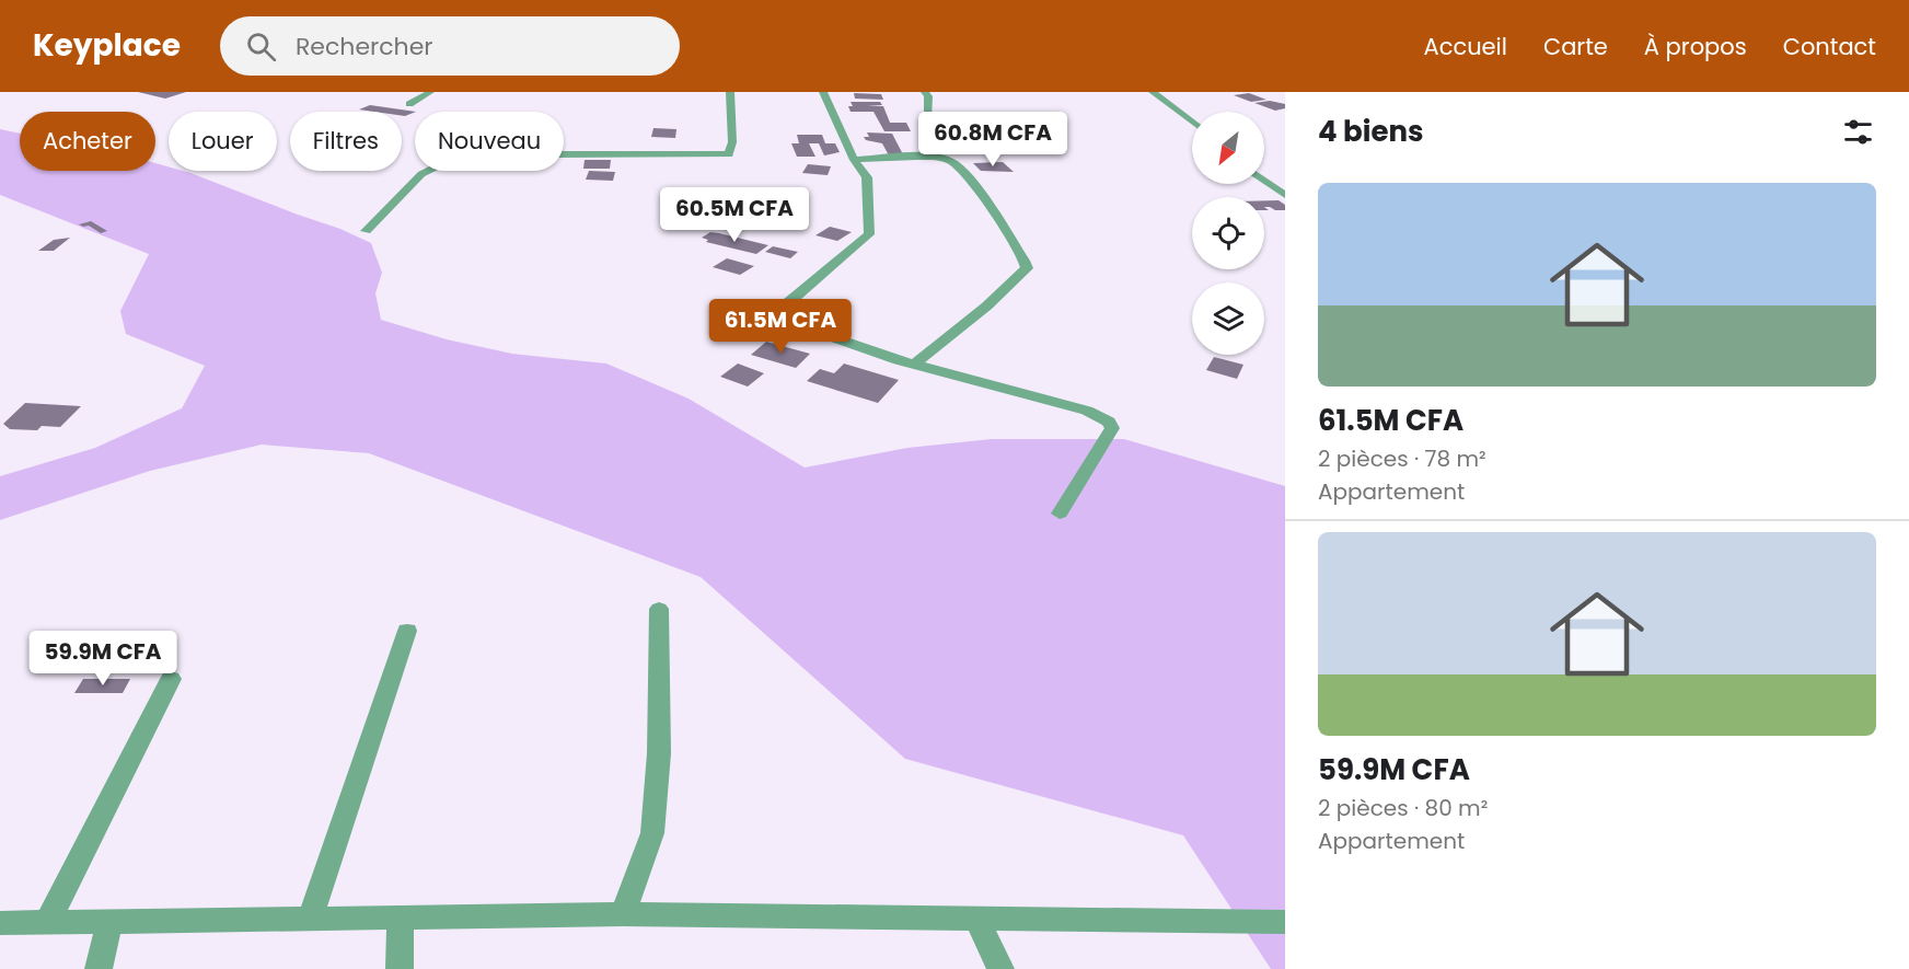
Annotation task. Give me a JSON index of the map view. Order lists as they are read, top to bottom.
{
  "north": "bottom left",
  "page": {
    "header": "Keyplace",
    "search": "Rechercher",
    "nav": [
      "Accueil",
      "Carte",
      "À propos",
      "Contact"
    ],
    "heading": "4 biens",
    "price": [
      "60.8M CFA",
      "60.5M CFA",
      "61.5M CFA",
      "59.9M CFA"
    ],
    "chip": [
      "Acheter",
      "Louer",
      "Filtres",
      "Nouveau"
    ],
    "list": [
      {
        "name": "61.5M CFA",
        "note": "2 pièces · 78 m² · Appartement"
      },
      {
        "name": "59.9M CFA",
        "note": "2 pièces · 80 m² · Appartement"
      }
    ]
  }
}
